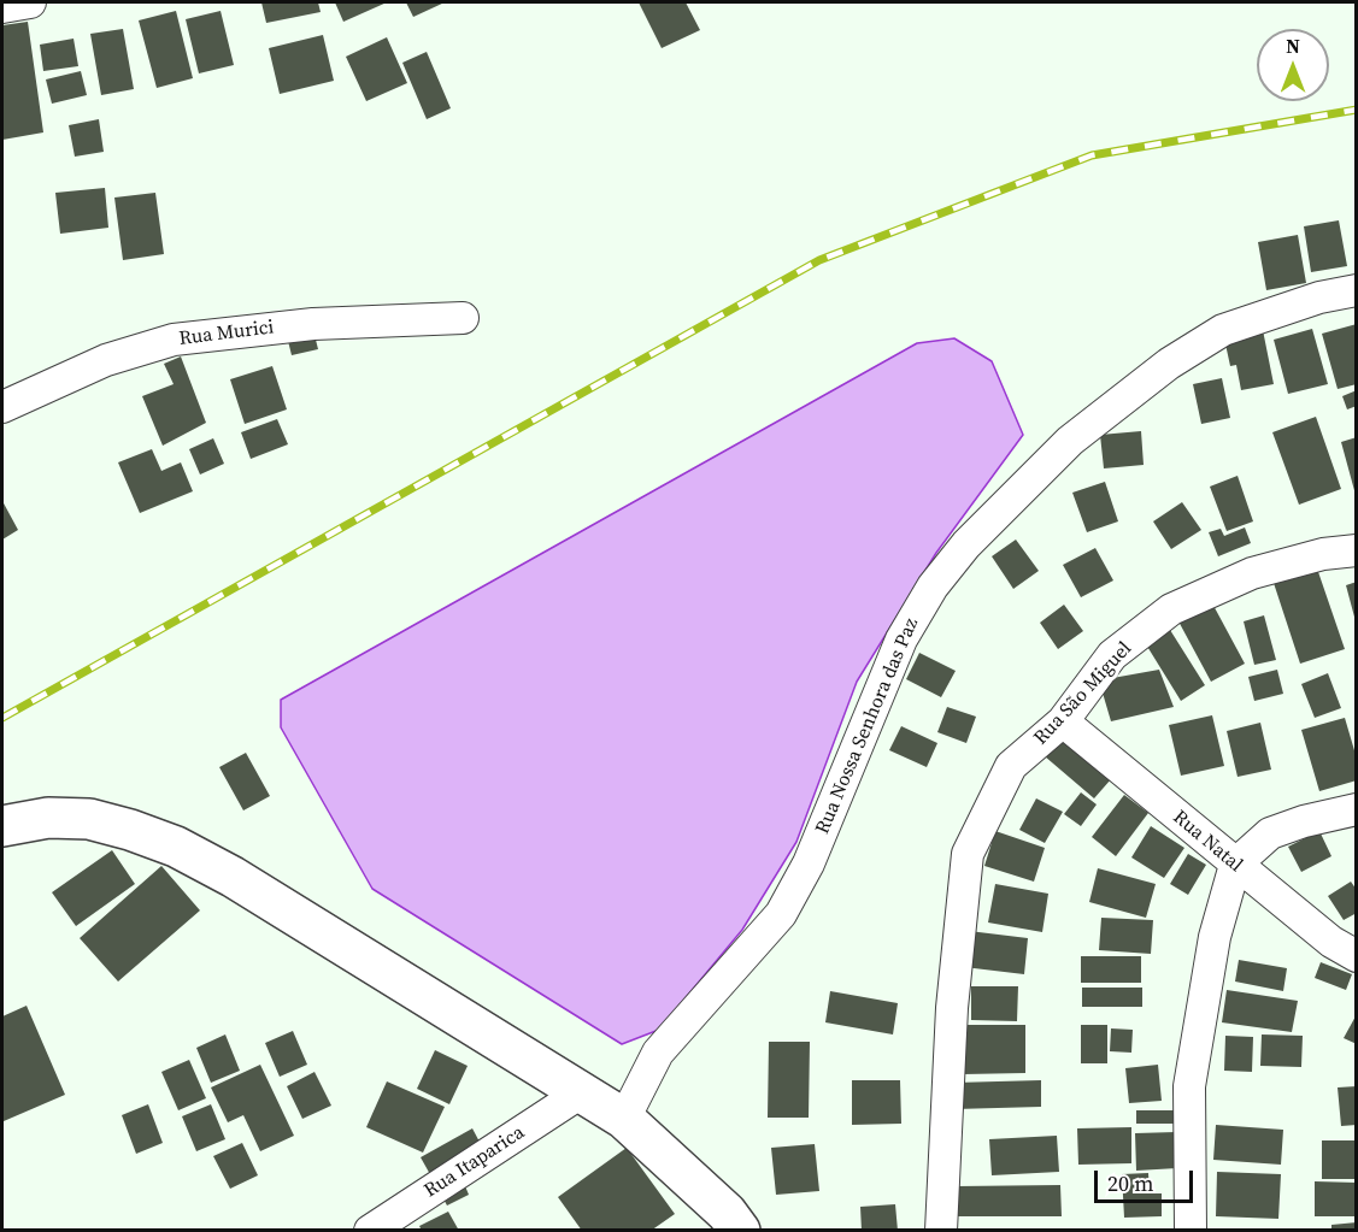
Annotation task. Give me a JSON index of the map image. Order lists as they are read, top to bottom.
{
  "streets": {
    "street": [
      "Rua Murici",
      "Rua São Miguel",
      "Rua Nossa Senhora das Paz",
      "Rua Natal",
      "Rua Itaparica"
    ]
  },
  "crossings": [
    ["Rua São Miguel", "Rua Natal"]
  ],
  "scale_bar": "20 m",
  "north": "top"
}
